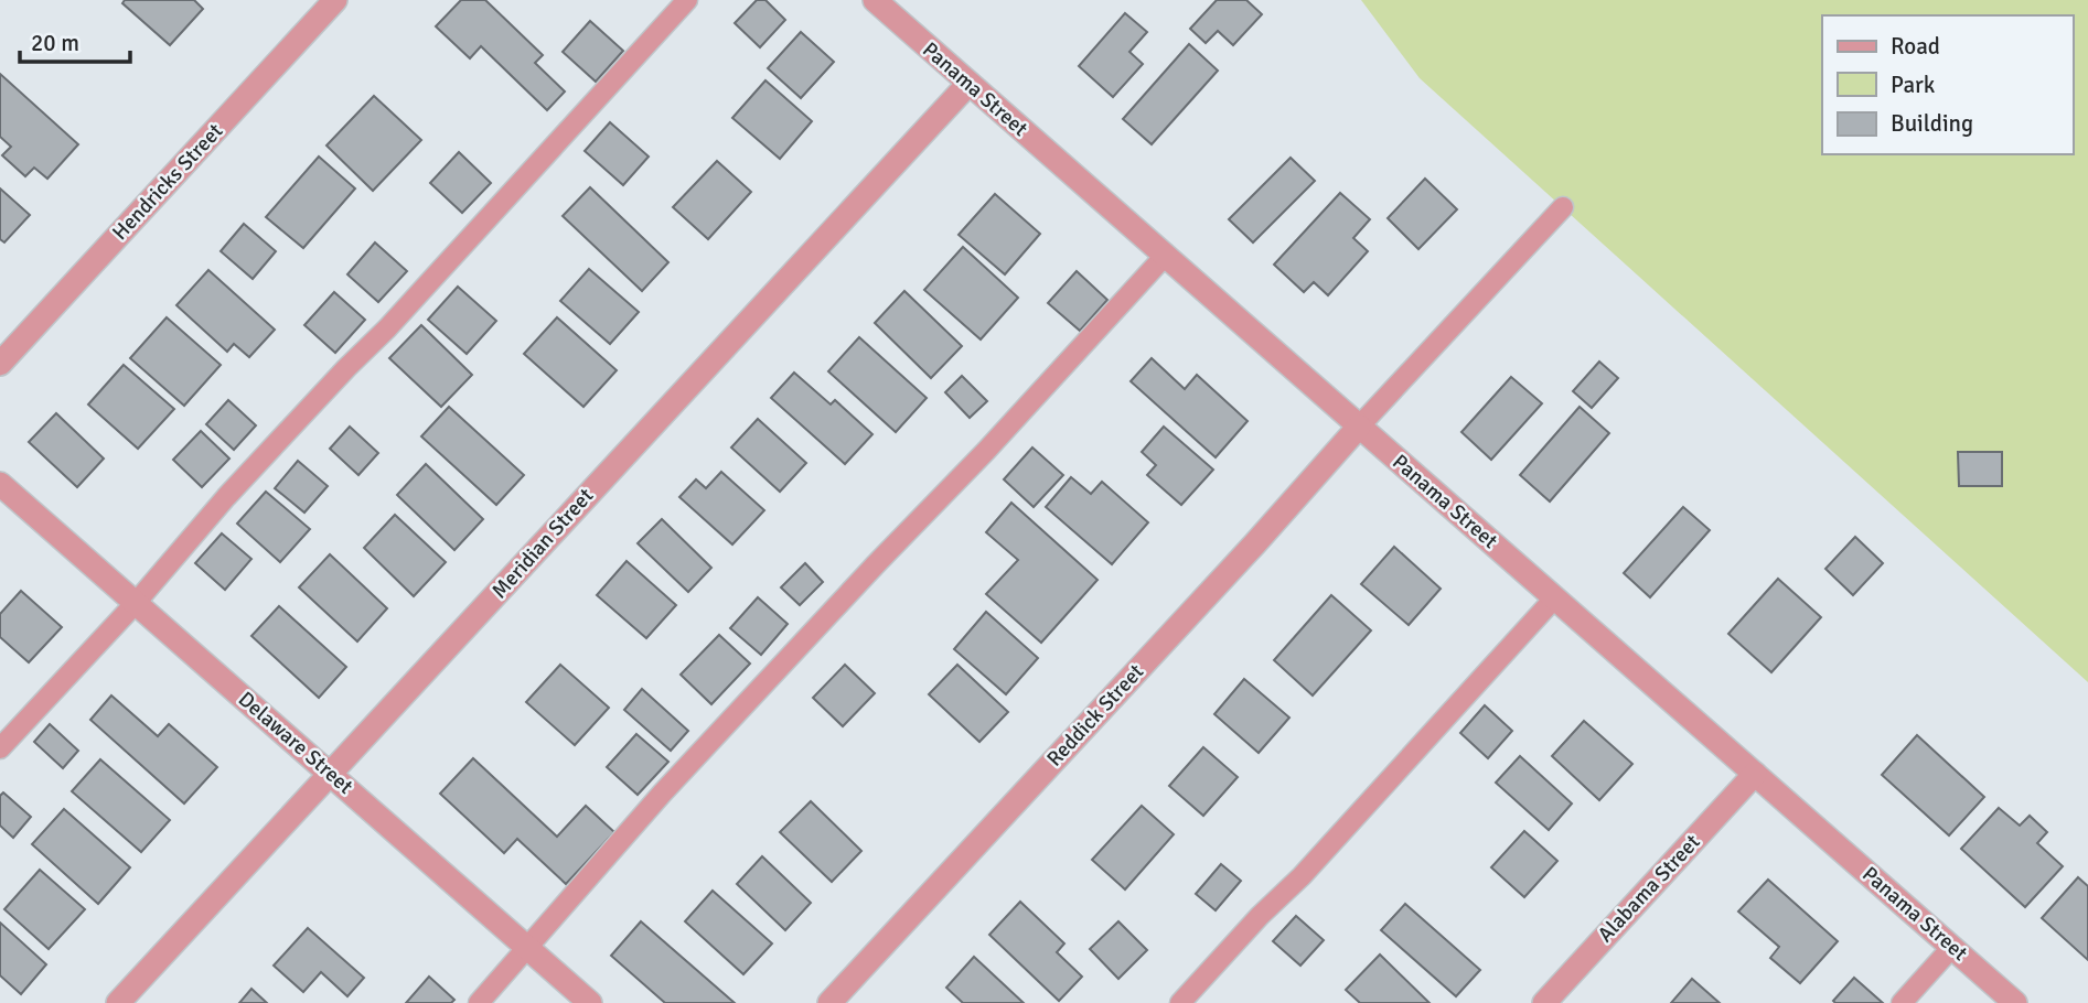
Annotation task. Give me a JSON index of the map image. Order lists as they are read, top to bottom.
{
  "streets": {
    "street": [
      "Panama Street",
      "Hendricks Street",
      "Meridian Street",
      "Reddick Street",
      "Delaware Street",
      "Alabama Street"
    ]
  },
  "crossings": [
    ["Panama Street", "Meridian Street"],
    ["Panama Street", "Reddick Street"],
    ["Panama Street", "Alabama Street"],
    ["Meridian Street", "Delaware Street"]
  ],
  "legend": ["Road", "Park", "Building"],
  "scale_bar": "20 m"
}
